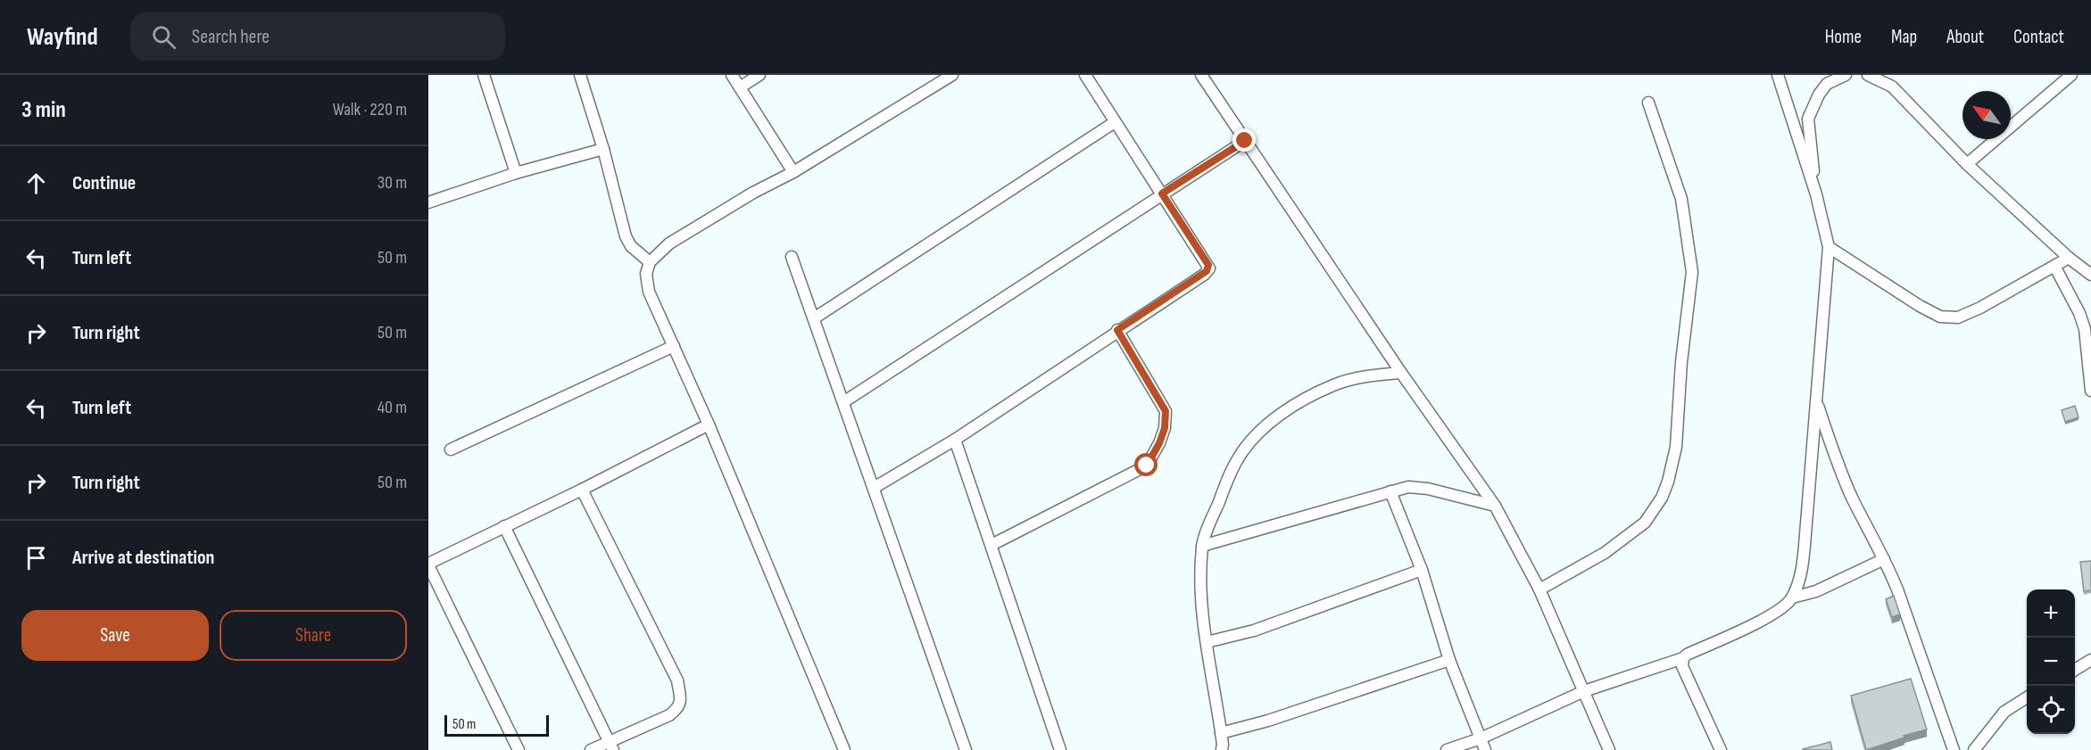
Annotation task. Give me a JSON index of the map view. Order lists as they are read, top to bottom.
{
  "scale_bar": "50 m",
  "north": "top left",
  "page": {
    "header": "Wayfind",
    "search": "Search here",
    "nav": [
      "Home",
      "Map",
      "About",
      "Contact"
    ],
    "heading": ["3 min", "Walk · 220 m"],
    "list": [
      ["Continue", "30 m"],
      ["Turn left", "50 m"],
      ["Turn right", "50 m"],
      ["Turn left", "40 m"],
      ["Turn right", "50 m"],
      "Arrive at destination"
    ],
    "map_buttons": ["+", "−"],
    "buttons": ["Save", "Share"],
    "scale": "50 m"
  }
}
